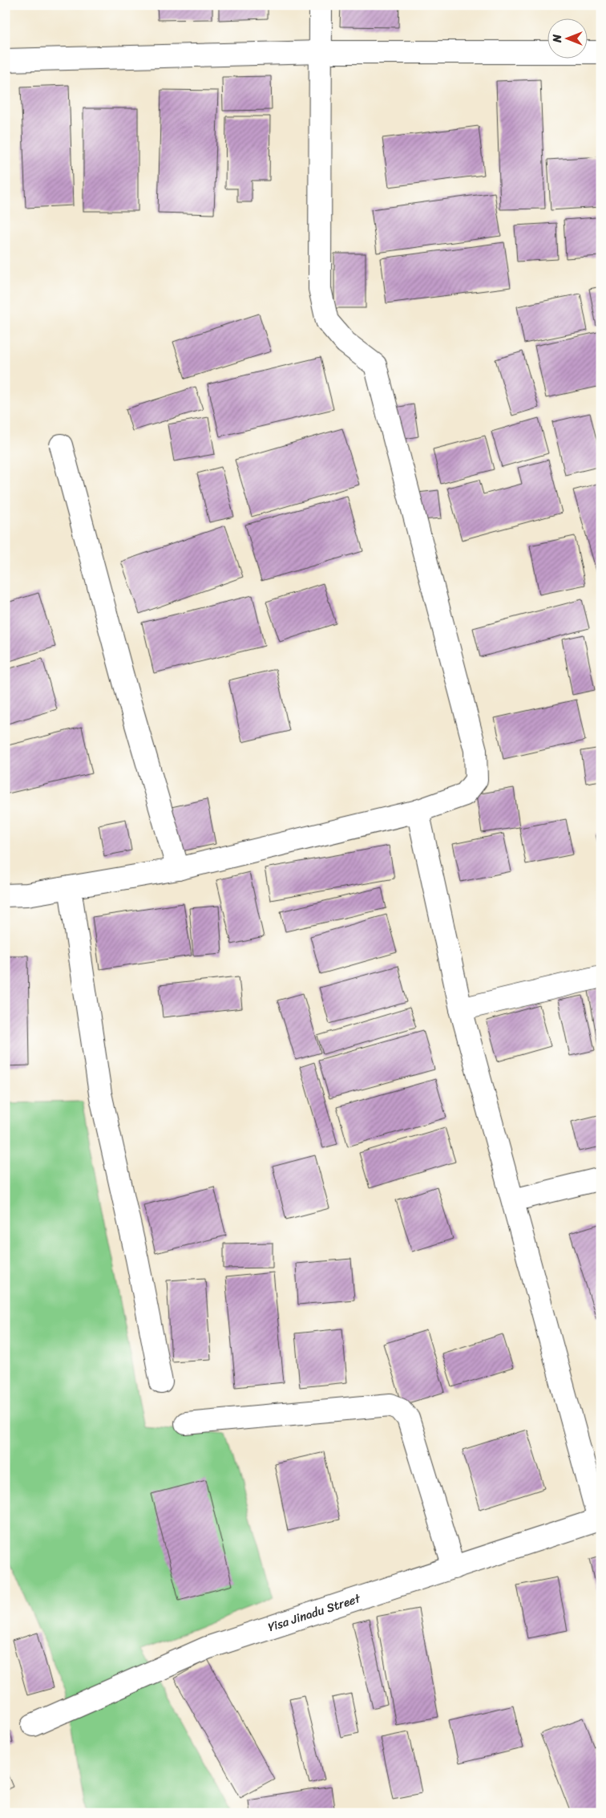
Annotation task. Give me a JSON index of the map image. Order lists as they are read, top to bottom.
{
  "streets": {
    "street": ["Yisa Jinadu Street"]
  },
  "north": "left"
}
